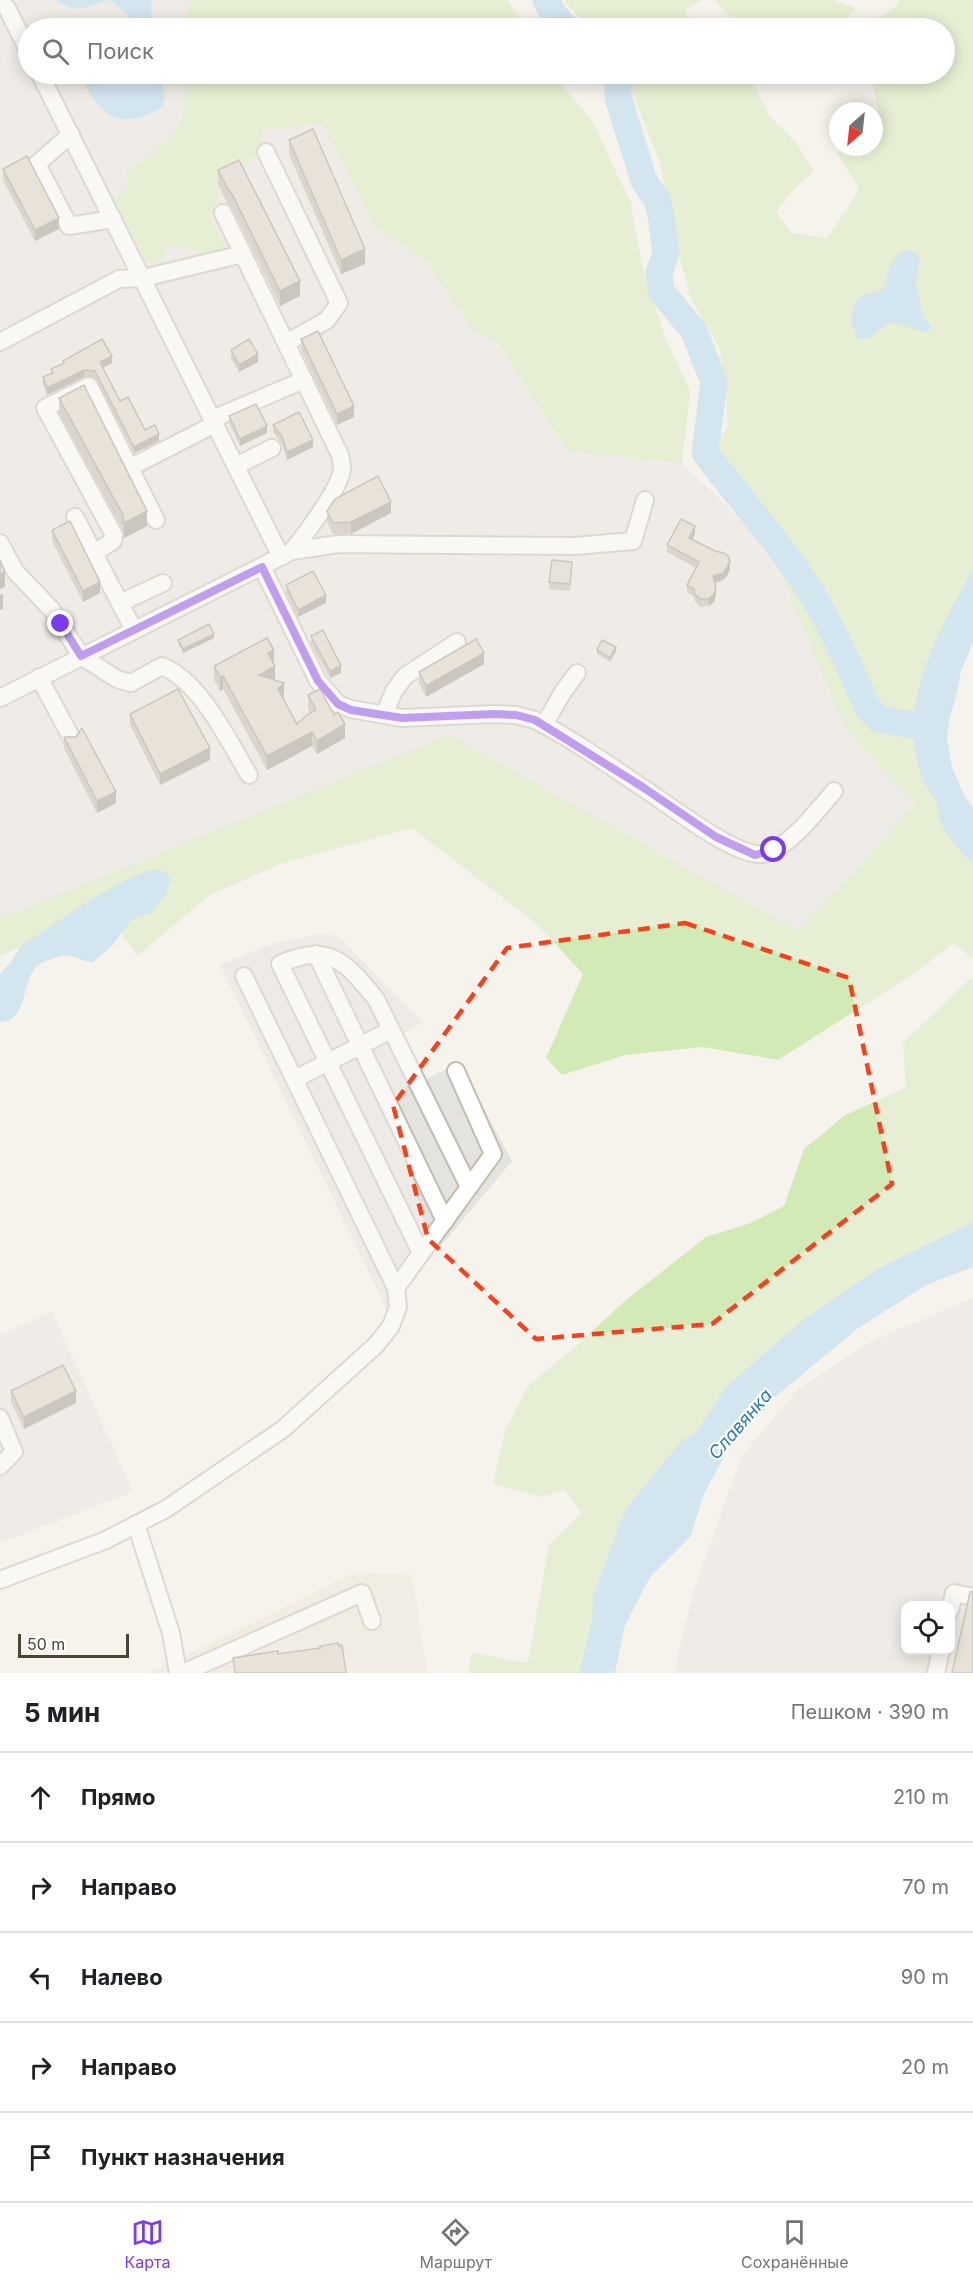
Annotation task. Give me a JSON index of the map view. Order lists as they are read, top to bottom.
{
  "water": ["Славянка"],
  "scale_bar": "50 m",
  "north": "bottom left",
  "page": {
    "search": "Поиск",
    "scale": "50 m",
    "heading": ["5 мин", "Пешком · 390 m"],
    "list": [
      ["Прямо", "210 m"],
      ["Направо", "70 m"],
      ["Налево", "90 m"],
      ["Направо", "20 m"],
      "Пункт назначения"
    ],
    "nav": ["Карта", "Маршрут", "Сохранённые"]
  }
}
